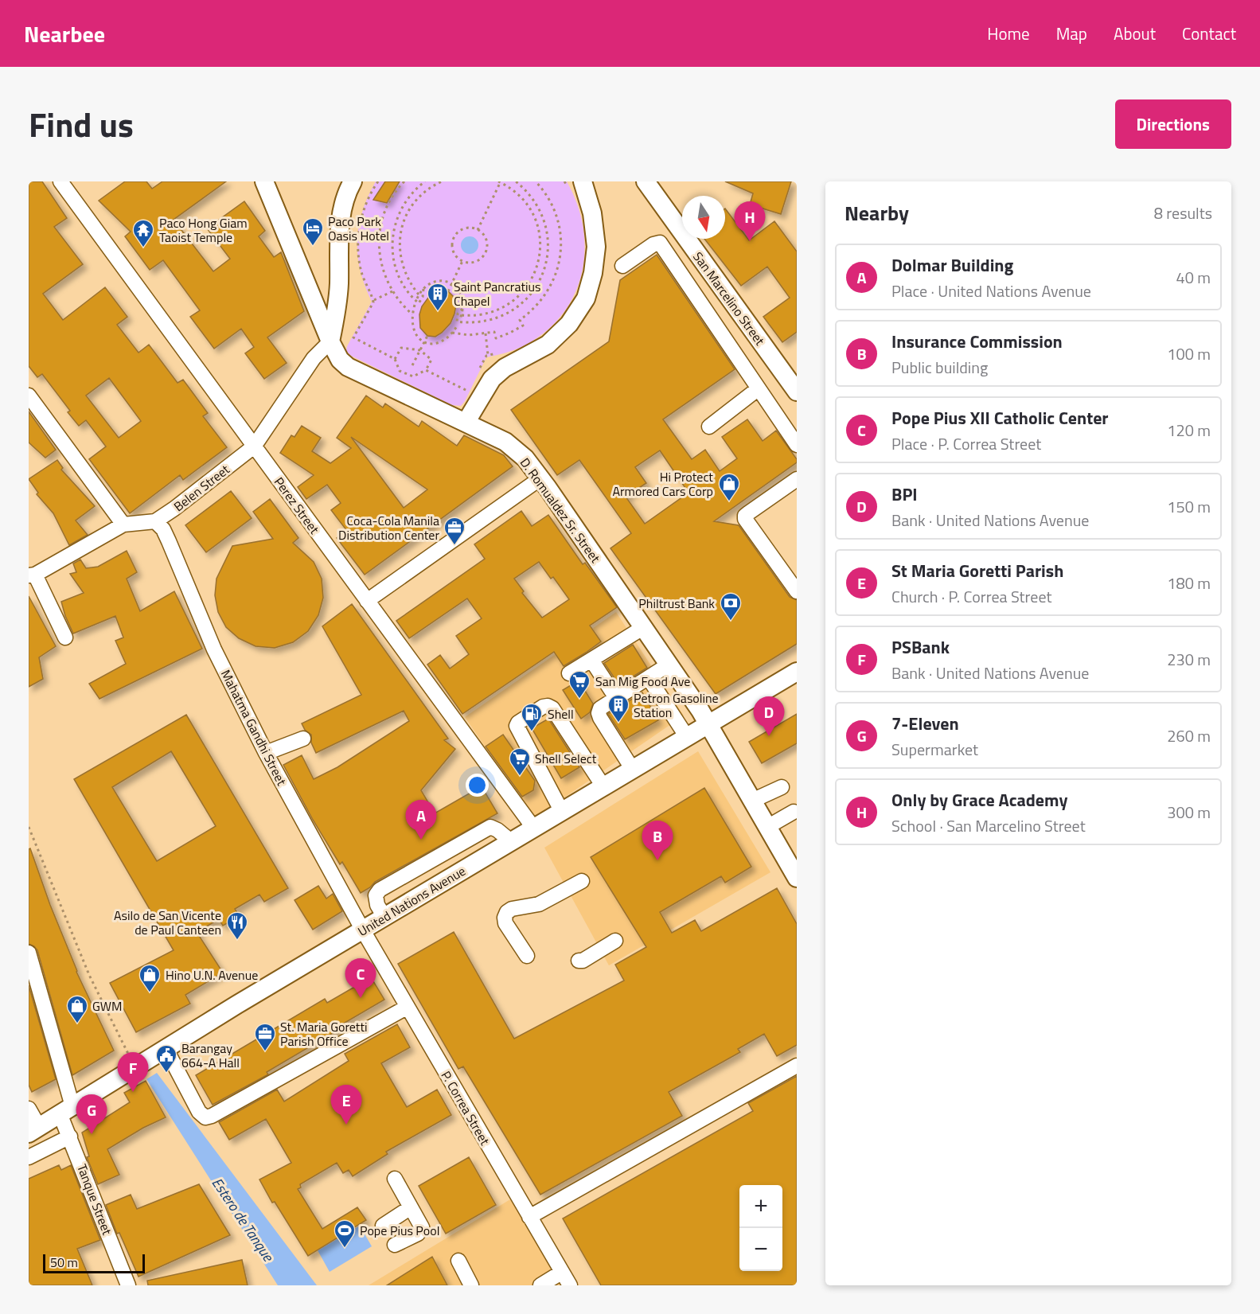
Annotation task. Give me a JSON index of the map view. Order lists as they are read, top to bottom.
{
  "streets": {
    "main road": ["San Marcelino Street", "D. Romualdez Sr. Street", "United Nations Avenue"],
    "street": [
      "Belen Street",
      "Perez Street",
      "Mahatma Gandhi Street",
      "P. Correa Street",
      "Tanque Street"
    ]
  },
  "crossings": [
    ["Belen Street", "Perez Street"],
    ["Belen Street", "D. Romualdez Sr. Street"],
    ["Belen Street", "Mahatma Gandhi Street"],
    ["Perez Street", "United Nations Avenue"],
    ["D. Romualdez Sr. Street", "United Nations Avenue"],
    ["Mahatma Gandhi Street", "United Nations Avenue"],
    ["Mahatma Gandhi Street", "P. Correa Street"],
    ["United Nations Avenue", "P. Correa Street"],
    ["United Nations Avenue", "Tanque Street"]
  ],
  "water": ["Estero de Tanque"],
  "places": {
    "hotel": ["Paco Park Oasis Hotel"],
    "temple": ["Paco Hong Giam Taoist Temple"],
    "building": ["Saint Pancratius Chapel", "Petron Gasoline Station"],
    "shop": ["Hi Protect Armored Cars Corp", "Hino U.N. Avenue", "GWM"],
    "office": ["Coca-Cola Manila Distribution Center", "St. Maria Goretti Parish Office"],
    "bank": ["Philtrust Bank"],
    "supermarket": ["San Mig Food Ave", "Shell Select"],
    "fuel station": ["Shell"],
    "restaurant": ["Asilo de San Vicente de Paul Canteen"],
    "public building": ["Barangay 664-A Hall"],
    "sports": ["Pope Pius Pool"]
  },
  "scale_bar": "50 m",
  "north": "bottom",
  "page": {
    "header": "Nearbee",
    "nav": [
      "Home",
      "Map",
      "About",
      "Contact"
    ],
    "title": "Find us",
    "buttons": "Directions",
    "heading": ["Nearby", "8 results"],
    "pins": [
      "H",
      "D",
      "A",
      "B",
      "C",
      "F",
      "E",
      "G"
    ],
    "list": [
      {
        "mark": "A",
        "name": "Dolmar Building",
        "note": "Place · United Nations Avenue",
        "value": "40 m"
      },
      {
        "mark": "B",
        "name": "Insurance Commission",
        "note": "Public building",
        "value": "100 m"
      },
      {
        "mark": "C",
        "name": "Pope Pius XII Catholic Center",
        "note": "Place · P. Correa Street",
        "value": "120 m"
      },
      {
        "mark": "D",
        "name": "BPI",
        "note": "Bank · United Nations Avenue",
        "value": "150 m"
      },
      {
        "mark": "E",
        "name": "St Maria Goretti Parish",
        "note": "Church · P. Correa Street",
        "value": "180 m"
      },
      {
        "mark": "F",
        "name": "PSBank",
        "note": "Bank · United Nations Avenue",
        "value": "230 m"
      },
      {
        "mark": "G",
        "name": "7-Eleven",
        "note": "Supermarket",
        "value": "260 m"
      },
      {
        "mark": "H",
        "name": "Only by Grace Academy",
        "note": "School · San Marcelino Street",
        "value": "300 m"
      }
    ],
    "map_buttons": ["+", "−"],
    "scale": "50 m"
  }
}
